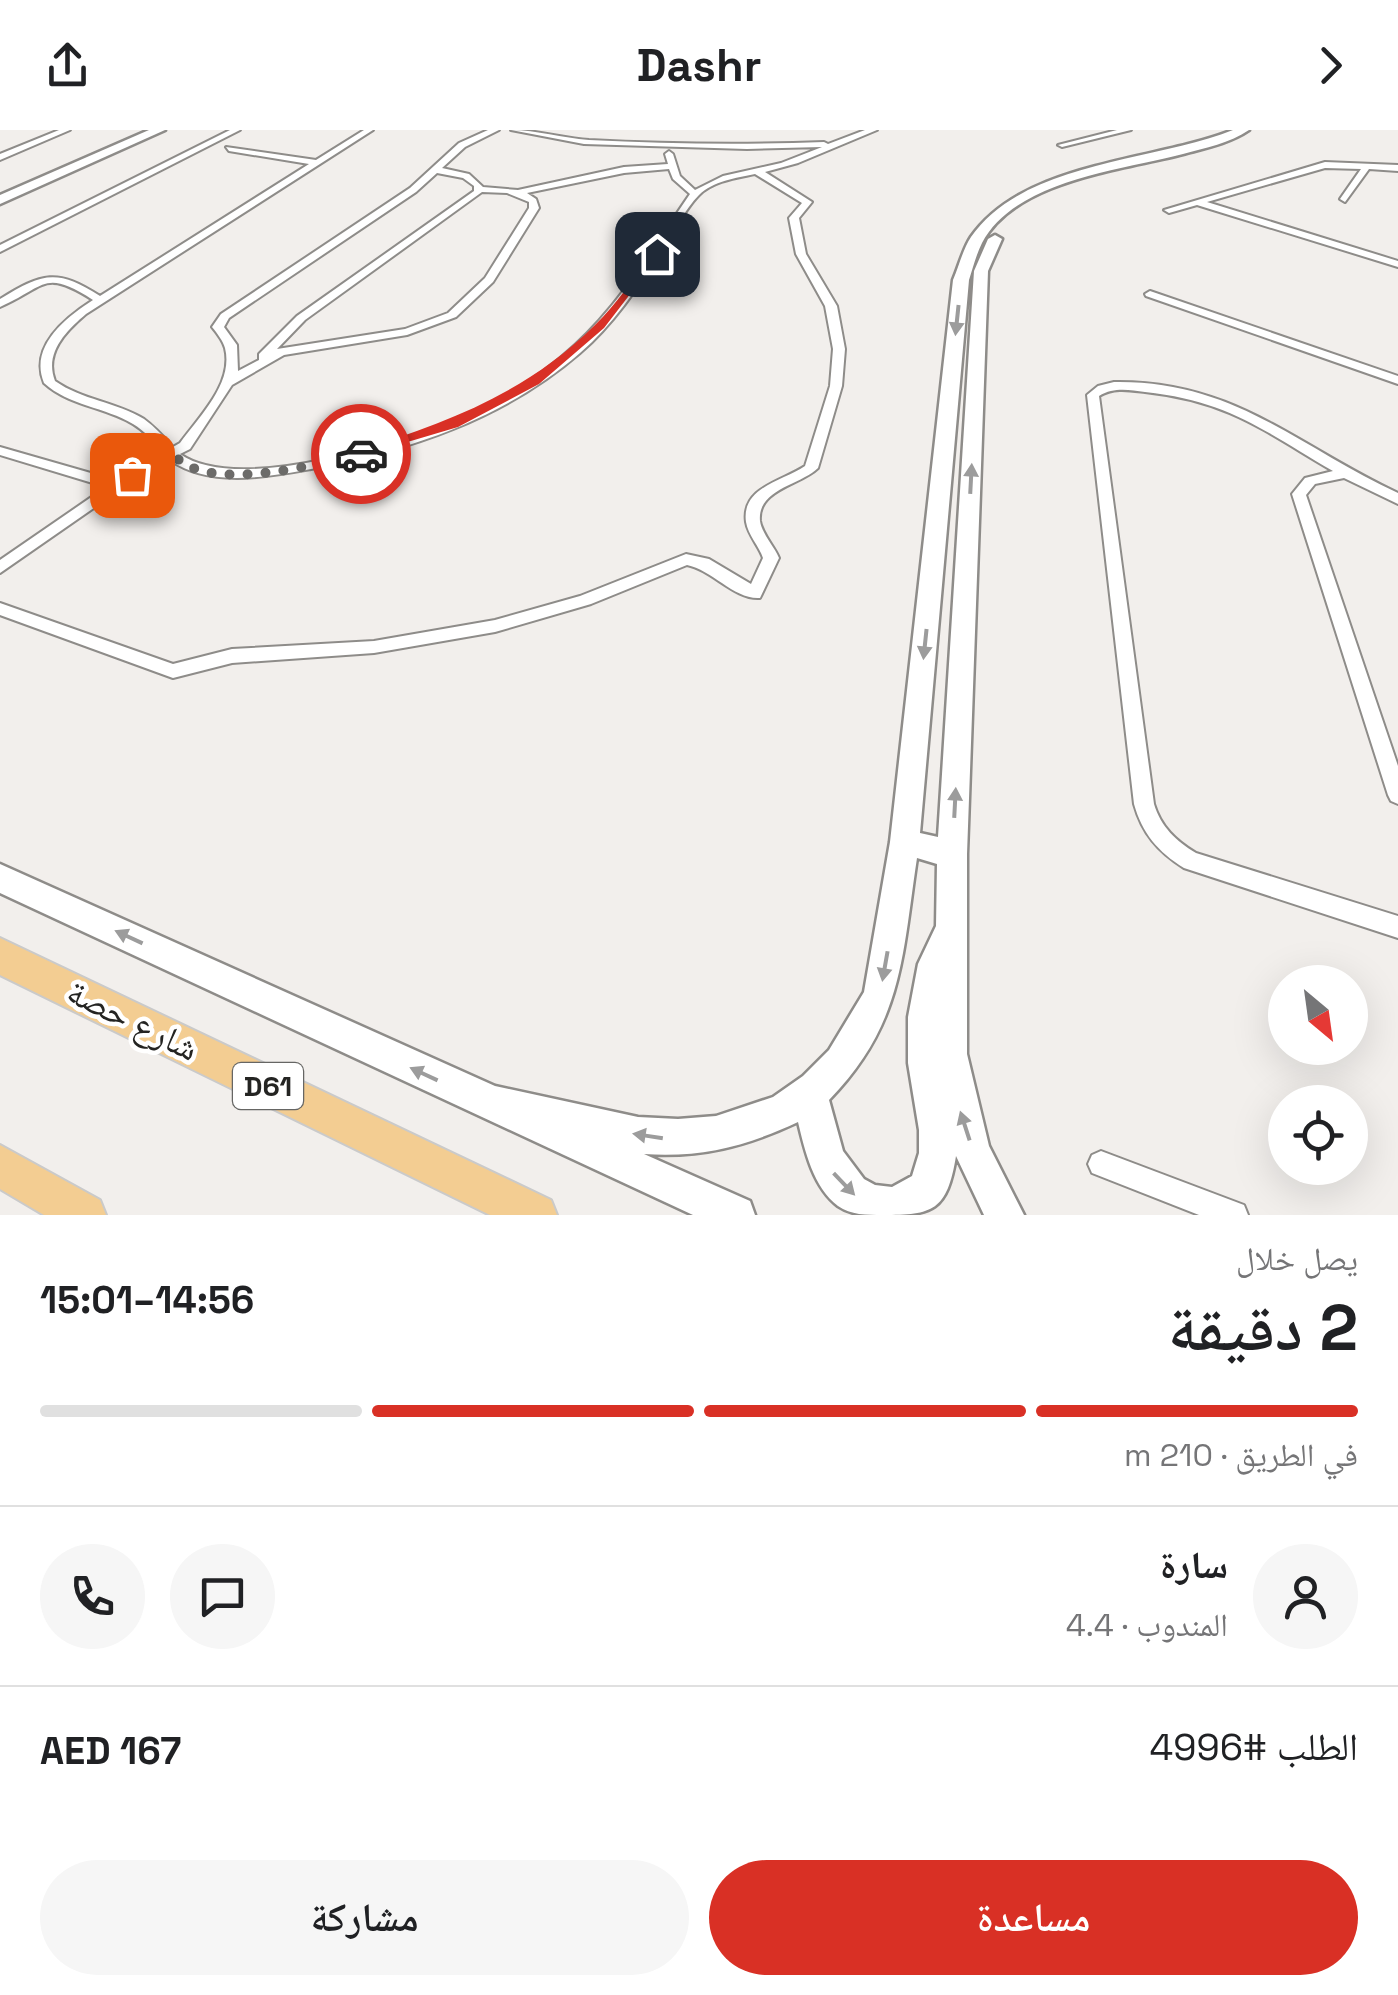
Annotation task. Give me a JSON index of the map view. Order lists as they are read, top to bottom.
{
  "streets": {
    "main road": ["شارع حصة", "D61"]
  },
  "north": "bottom right",
  "page": {
    "header": "Dashr",
    "heading": ["2 دقيقة", "يصل خلال", "14:56–15:01"],
    "panel": [
      "سارة",
      "المندوب · 4.4",
      "الطلب #4996",
      "AED 167"
    ],
    "bar": "في الطريق · 210 m",
    "buttons": ["مساعدة", "مشاركة"]
  }
}
